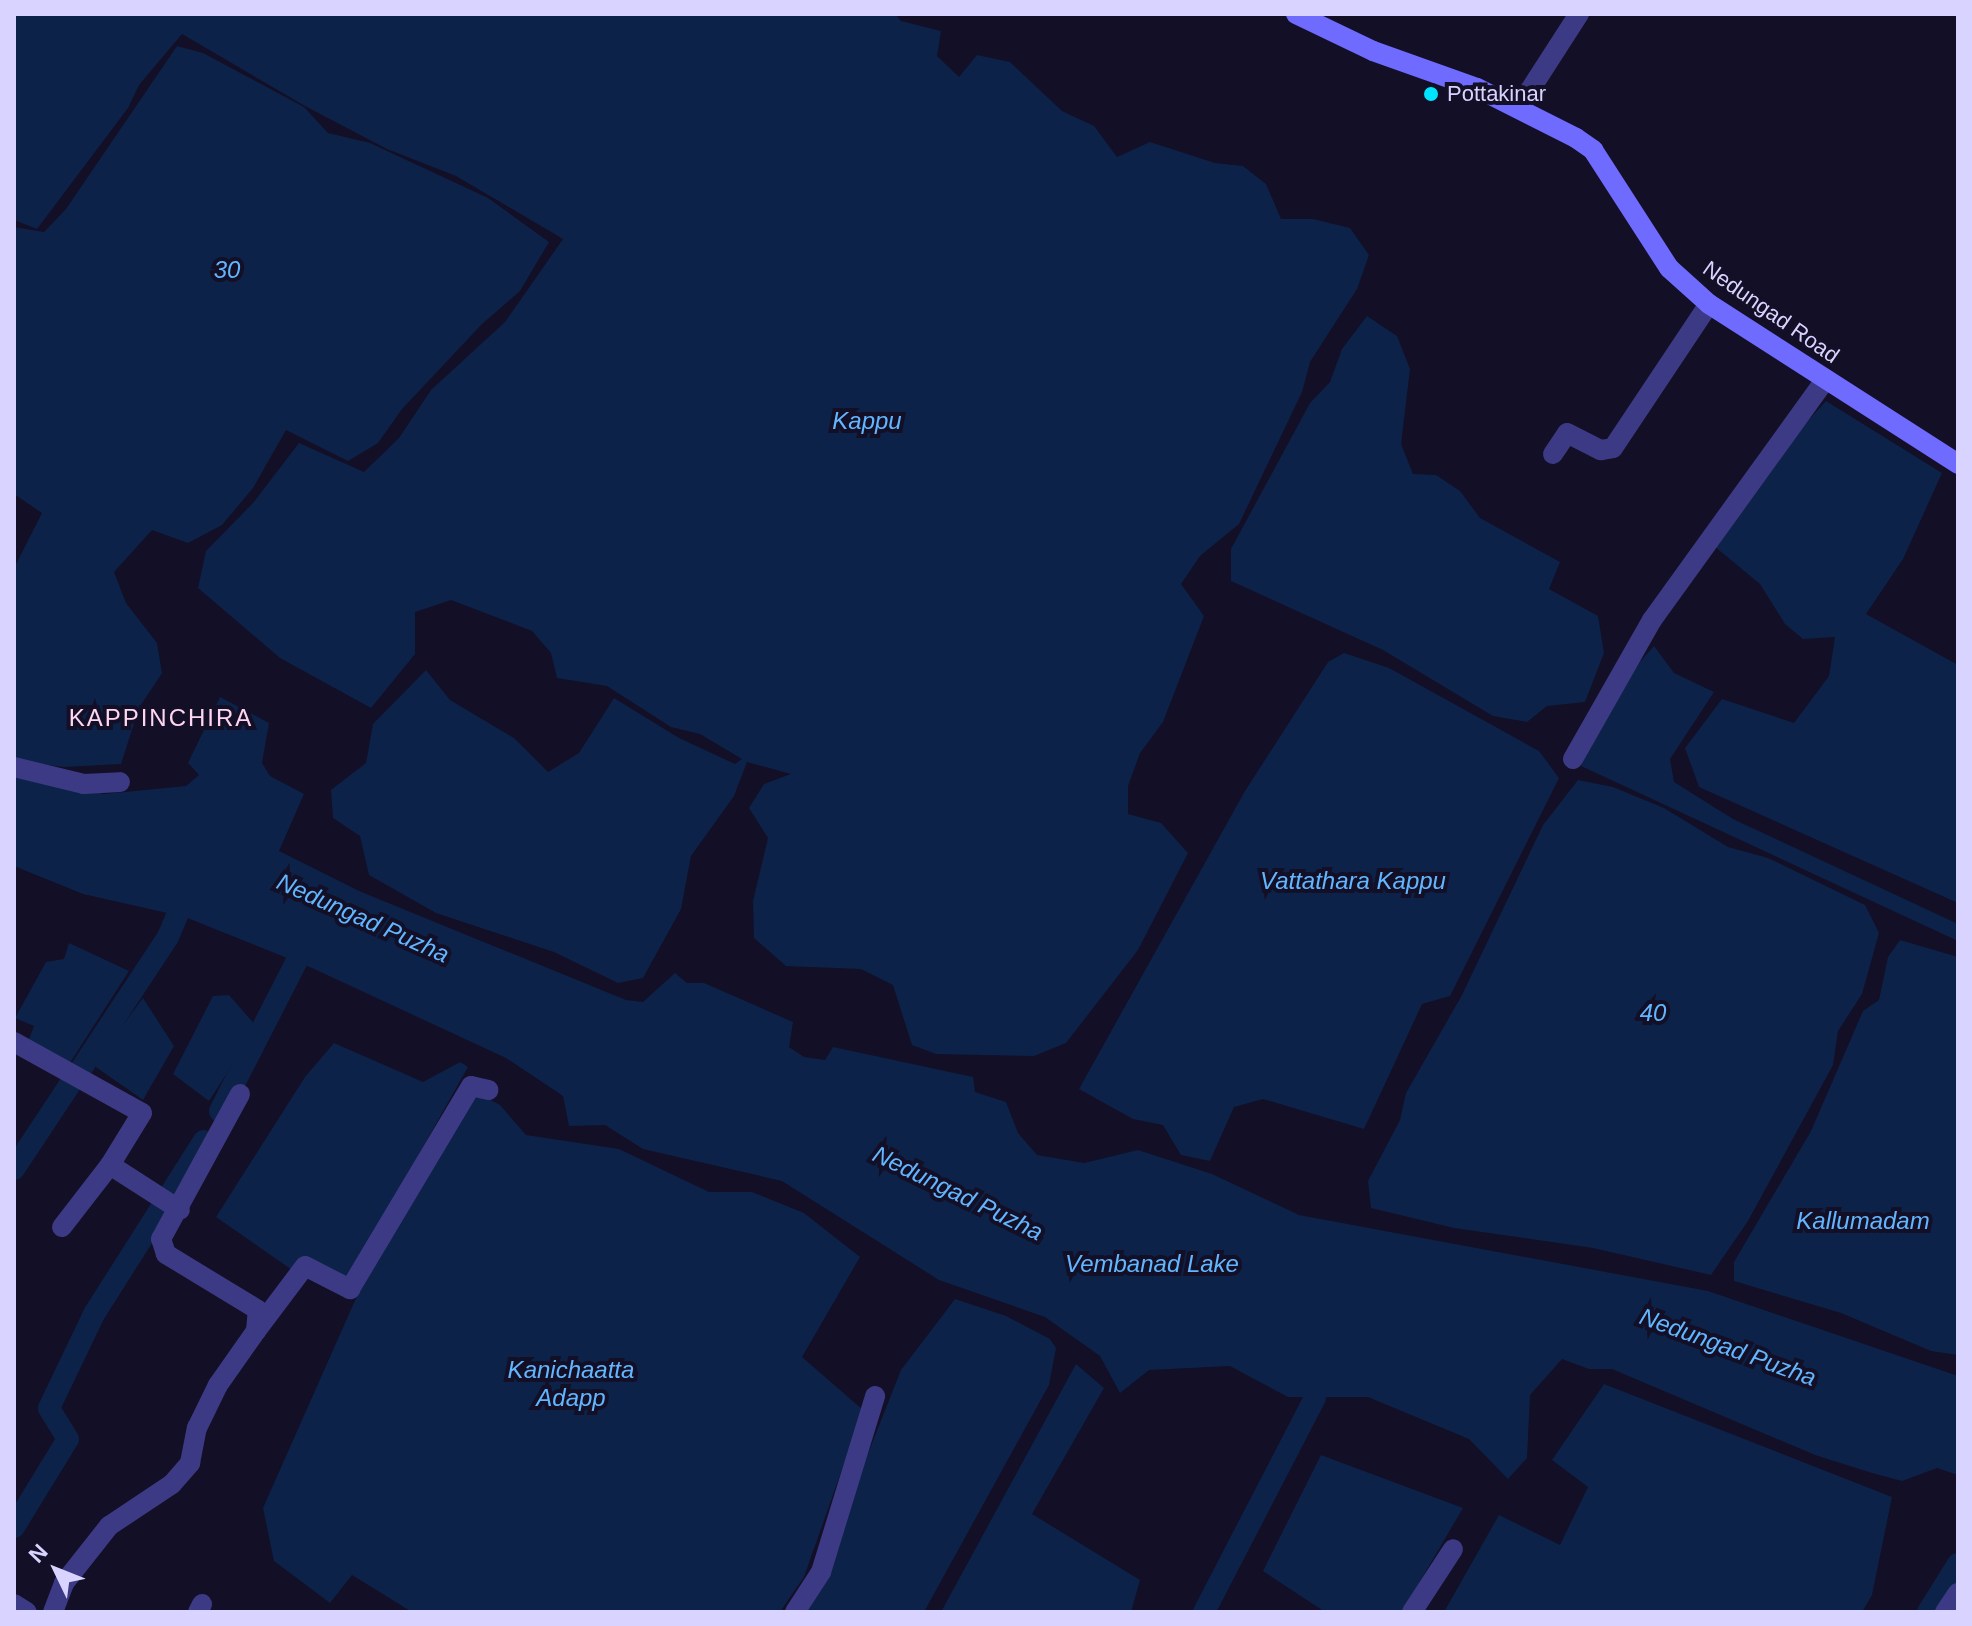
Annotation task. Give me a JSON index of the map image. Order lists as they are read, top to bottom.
{
  "streets": {
    "main road": ["Nedungad Road"]
  },
  "districts": ["KAPPINCHIRA"],
  "water": [
    "30",
    "Kappu",
    "Vattathara Kappu",
    "Nedungad Puzha",
    "40",
    "Kallumadam",
    "Vembanad Lake",
    "Kanichaatta Adapp"
  ],
  "places": ["Pottakinar"],
  "north": "top left"
}
